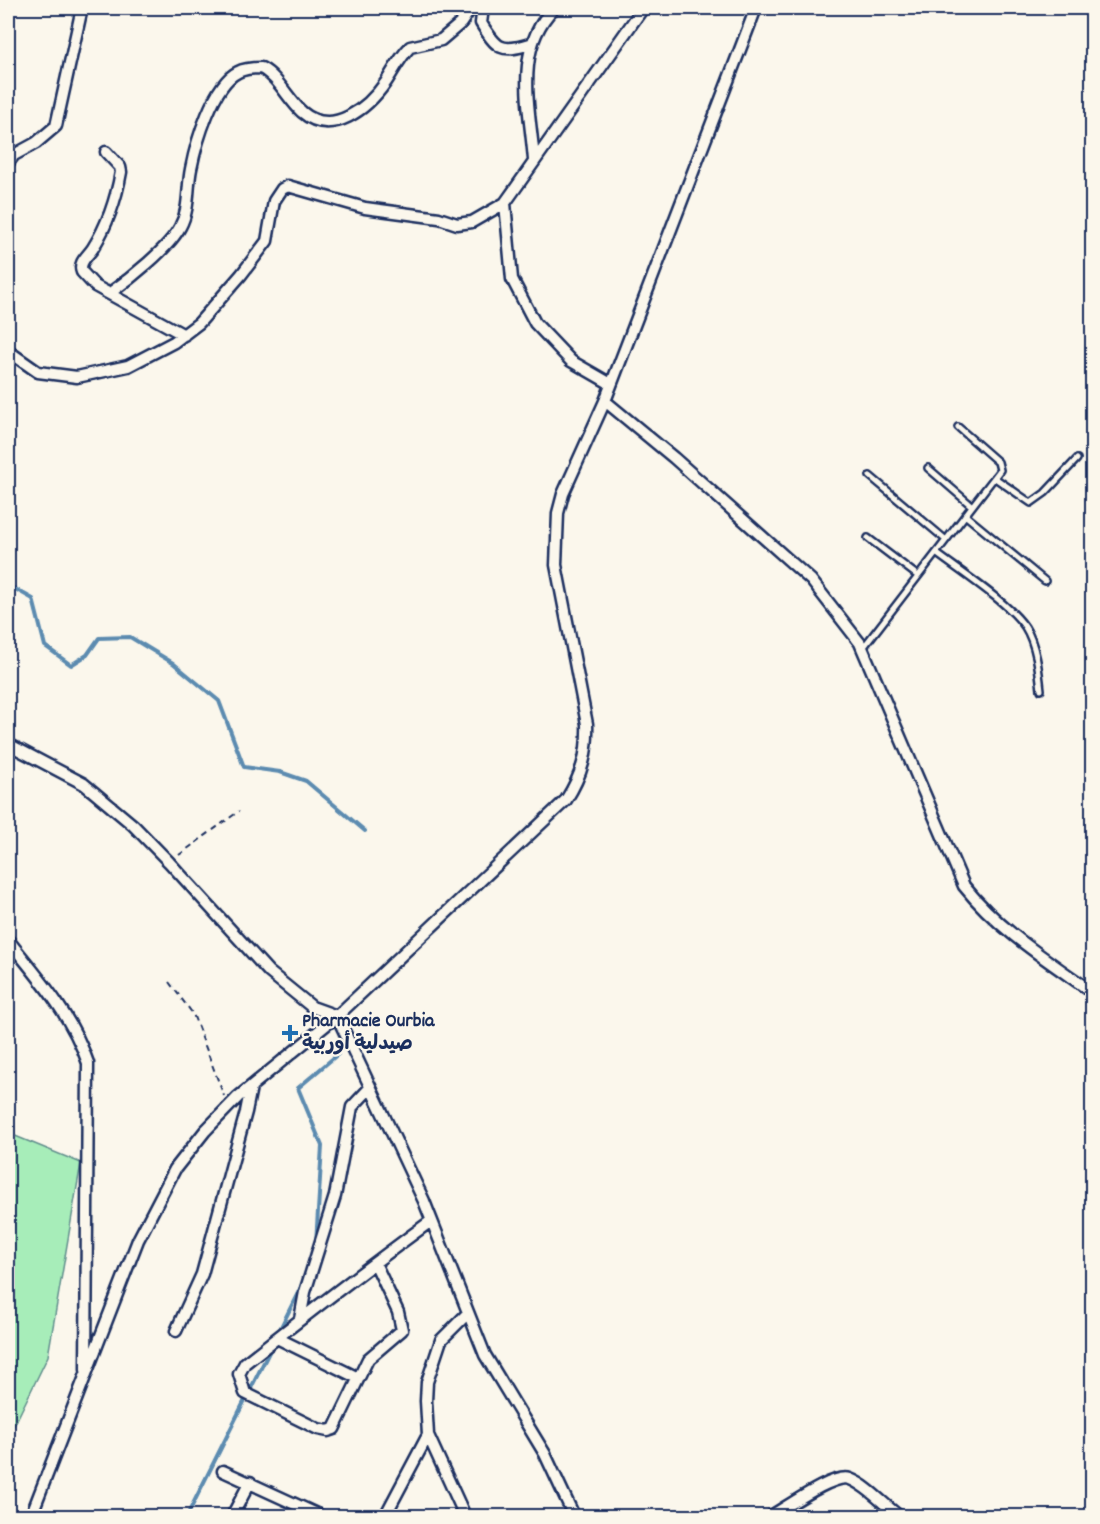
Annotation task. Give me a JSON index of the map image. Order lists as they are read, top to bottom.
{
  "places": {
    "health": ["Pharmacie Ourbia صيدلية أوربية"]
  }
}
